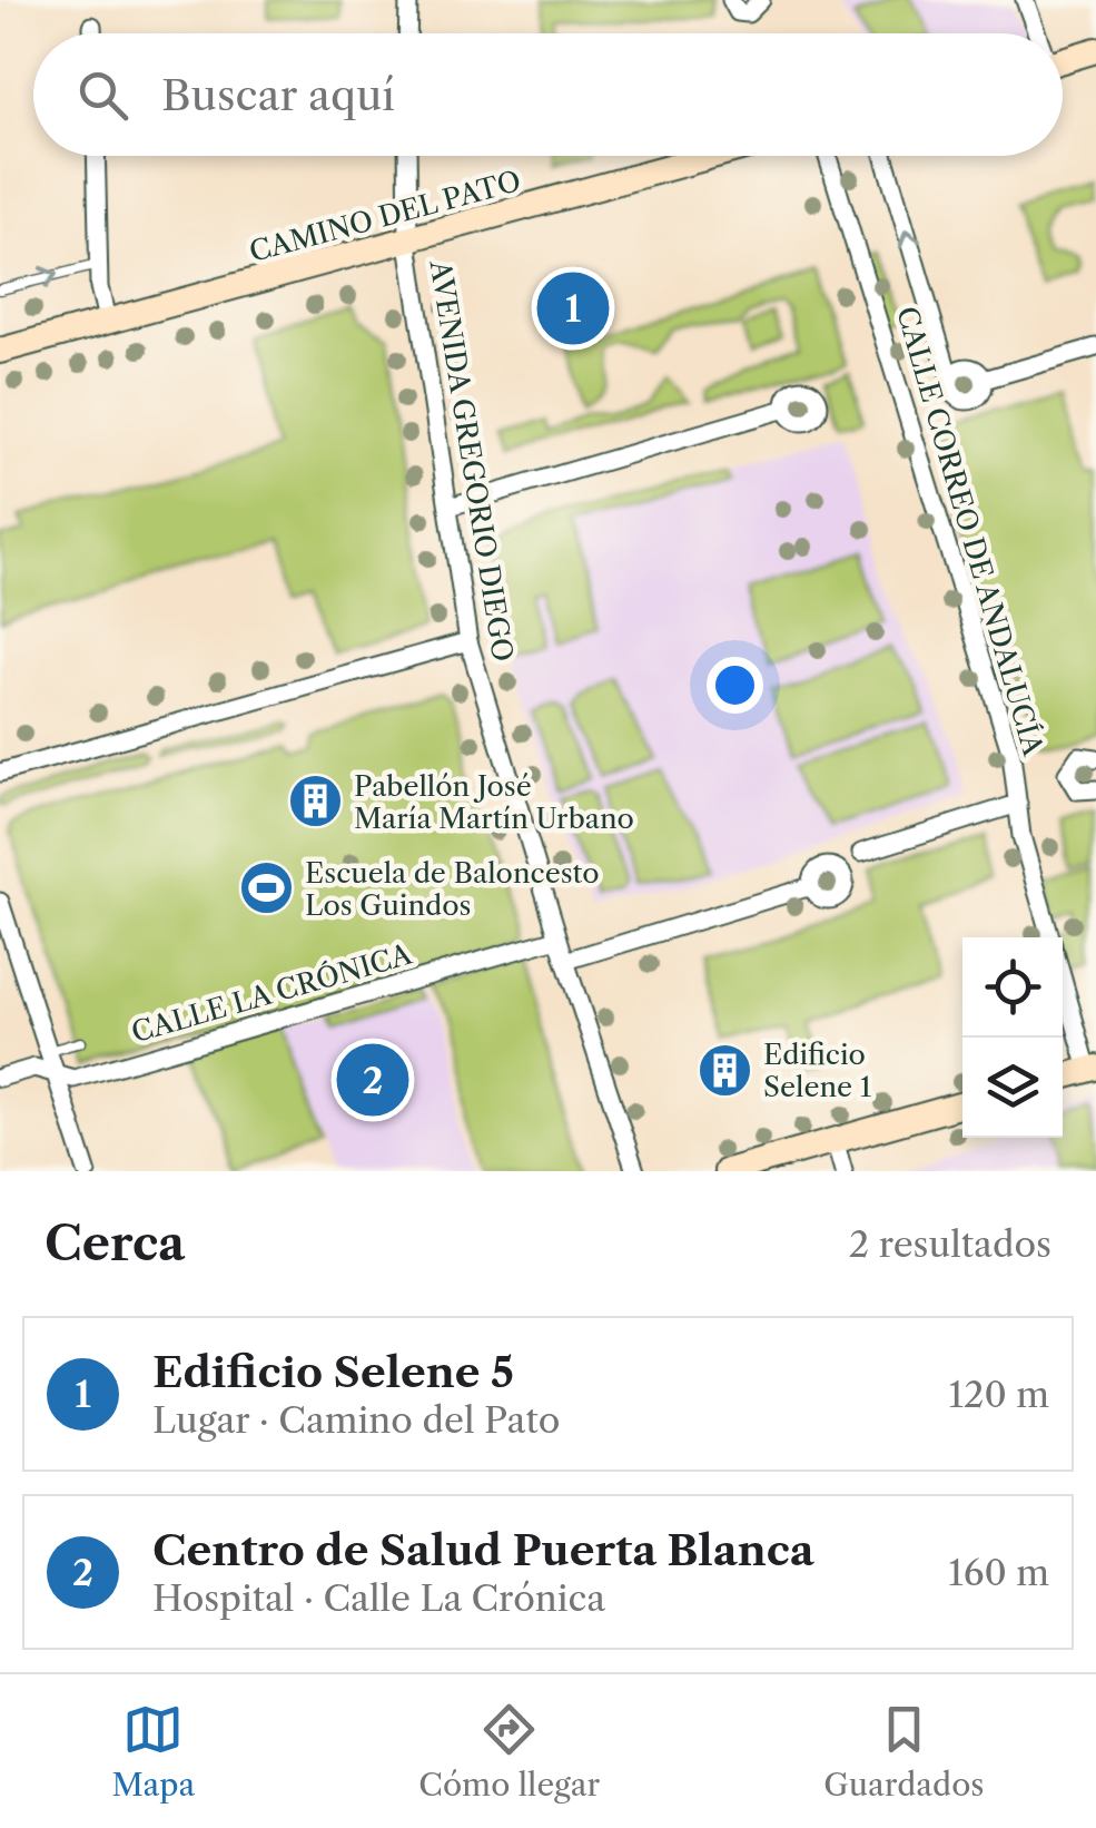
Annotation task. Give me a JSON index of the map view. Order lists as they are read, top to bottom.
{
  "streets": {
    "street": [
      "CAMINO DEL PATO",
      "AVENIDA GREGORIO DIEGO",
      "CALLE CORREO DE ANDALUCÍA",
      "CALLE LA CRÓNICA"
    ]
  },
  "crossings": [
    ["CAMINO DEL PATO", "AVENIDA GREGORIO DIEGO"],
    ["AVENIDA GREGORIO DIEGO", "CALLE LA CRÓNICA"]
  ],
  "places": {
    "building": ["Pabellón José María Martín Urbano", "Edificio Selene 1"],
    "sports": ["Escuela de Baloncesto Los Guindos"]
  },
  "page": {
    "search": "Buscar aquí",
    "pins": ["1", "2"],
    "heading": ["Cerca", "2 resultados"],
    "list": [
      {
        "mark": "1",
        "name": "Edificio Selene 5",
        "note": "Lugar · Camino del Pato",
        "value": "120 m"
      },
      {
        "mark": "2",
        "name": "Centro de Salud Puerta Blanca",
        "note": "Hospital · Calle La Crónica",
        "value": "160 m"
      }
    ],
    "nav": ["Mapa", "Cómo llegar", "Guardados"]
  }
}
